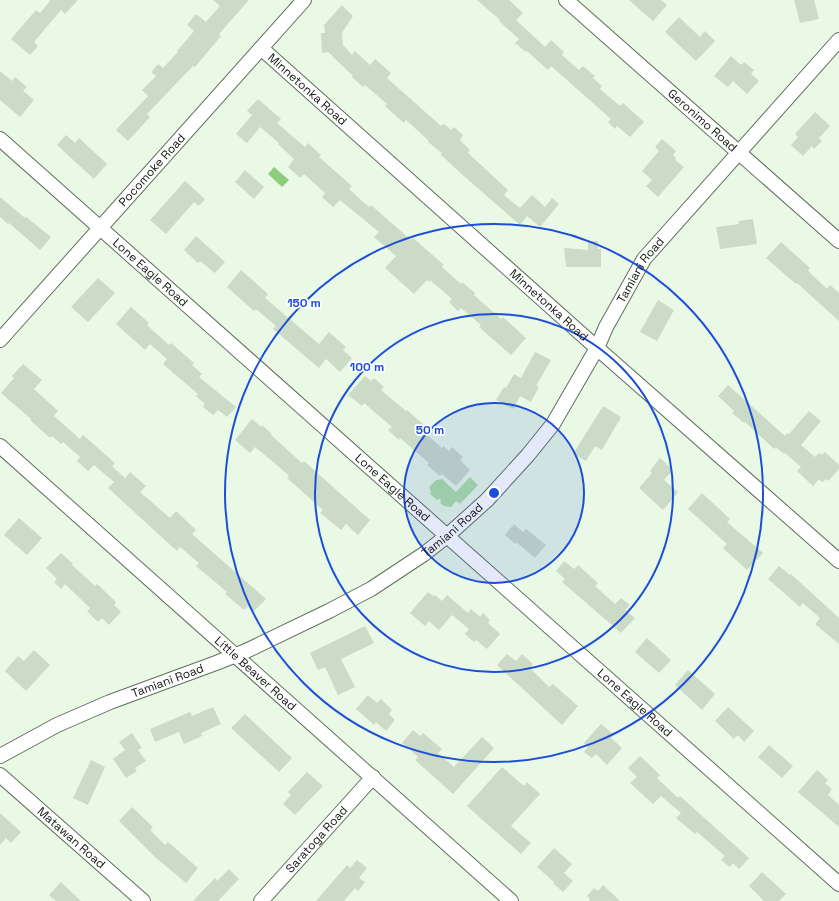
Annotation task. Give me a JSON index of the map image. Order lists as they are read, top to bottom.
{
  "streets": {
    "street": [
      "Minnetonka Road",
      "Geronimo Road",
      "Pocomoke Road",
      "Tamiani Road",
      "Lone Eagle Road",
      "Little Beaver Road",
      "Matawan Road",
      "Saratoga Road"
    ]
  },
  "crossings": [
    ["Minnetonka Road", "Pocomoke Road"],
    ["Minnetonka Road", "Tamiani Road"],
    ["Geronimo Road", "Tamiani Road"],
    ["Pocomoke Road", "Lone Eagle Road"],
    ["Tamiani Road", "Lone Eagle Road"],
    ["Tamiani Road", "Little Beaver Road"],
    ["Little Beaver Road", "Saratoga Road"]
  ],
  "rings": ["150 m", "100 m", "50 m"]
}
